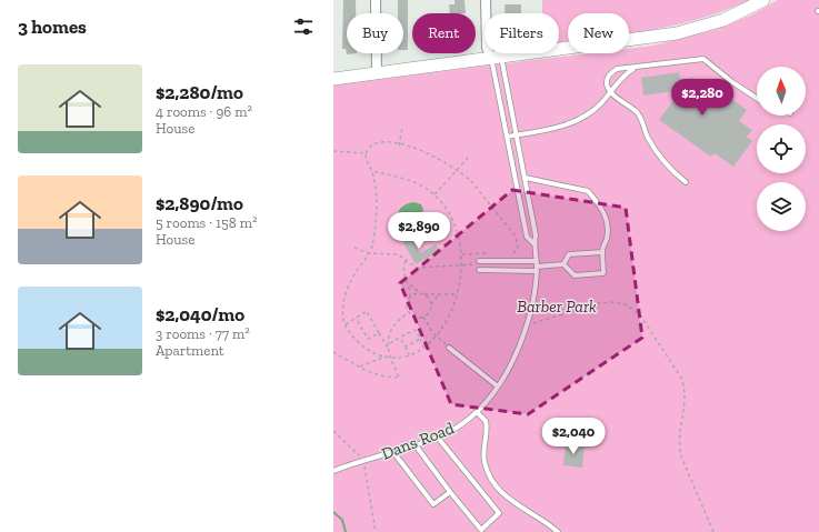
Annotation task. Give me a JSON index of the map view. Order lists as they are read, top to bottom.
{
  "streets": {
    "street": ["Dans Road"]
  },
  "parks": ["Barber Park"],
  "north": "top",
  "page": {
    "heading": "3 homes",
    "chip": [
      "Buy",
      "Rent",
      "Filters",
      "New"
    ],
    "list": [
      {
        "name": "$2,280/mo",
        "note": "4 rooms · 96 m² · House"
      },
      {
        "name": "$2,890/mo",
        "note": "5 rooms · 158 m² · House"
      },
      {
        "name": "$2,040/mo",
        "note": "3 rooms · 77 m² · Apartment"
      }
    ],
    "price": ["$2,280", "$2,890", "$2,040"]
  }
}
